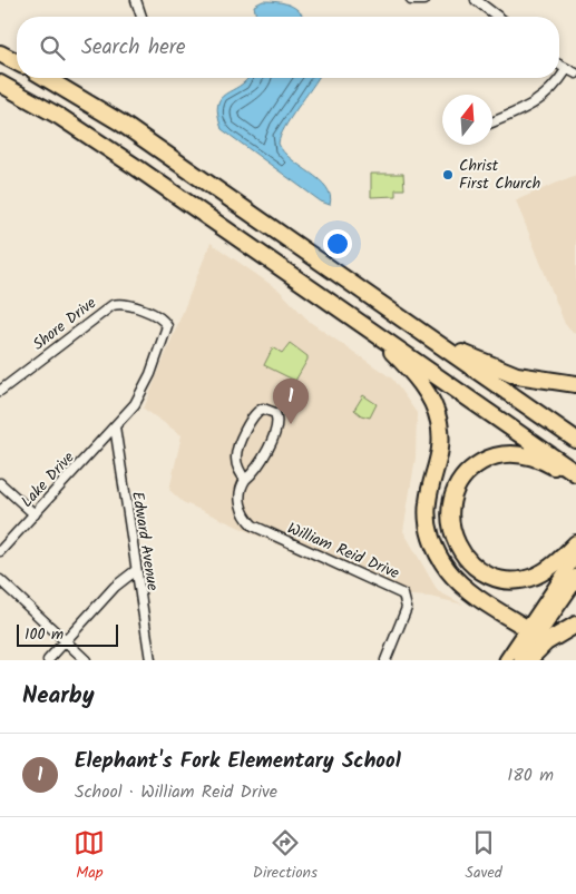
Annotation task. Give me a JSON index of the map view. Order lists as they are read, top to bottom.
{
  "streets": {
    "street": [
      "Shore Drive",
      "Lake Drive",
      "Edward Avenue",
      "William Reid Drive"
    ]
  },
  "crossings": [
    ["Shore Drive", "Lake Drive"],
    ["Shore Drive", "Edward Avenue"],
    ["Lake Drive", "Edward Avenue"]
  ],
  "places": ["Christ First Church"],
  "scale_bar": "100 m",
  "north": "top",
  "page": {
    "search": "Search here",
    "pins": "1",
    "scale": "100 m",
    "heading": "Nearby",
    "list": [
      {
        "mark": "1",
        "name": "Elephant's Fork Elementary School",
        "note": "School · William Reid Drive",
        "value": "180 m"
      }
    ],
    "nav": ["Map", "Directions", "Saved"]
  }
}
